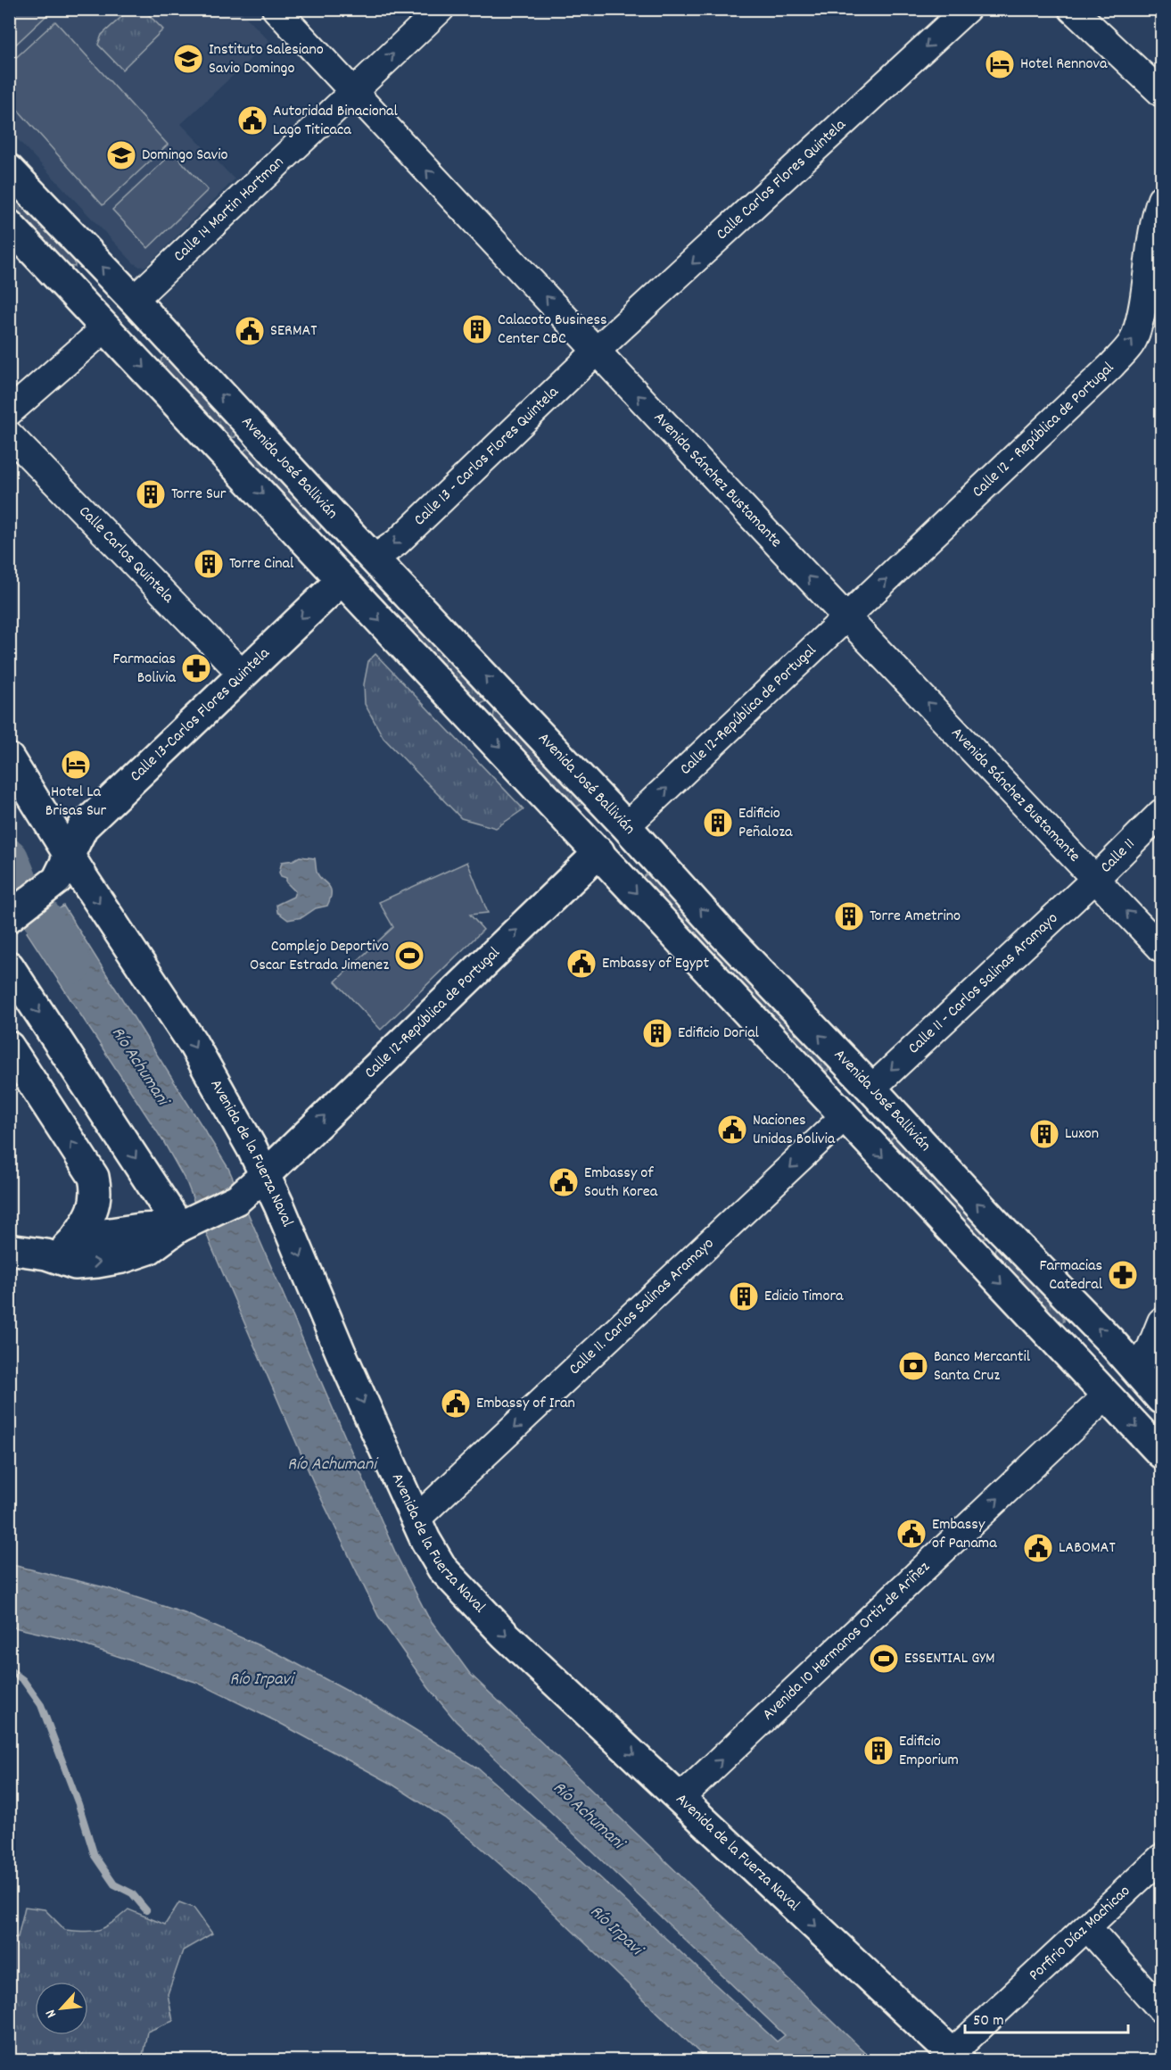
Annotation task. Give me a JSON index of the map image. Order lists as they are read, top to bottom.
{
  "streets": {
    "main road": [
      "Avenida José Ballivián",
      "Calle 12-República de Portugal",
      "Calle 13-Carlos Flores Quintela",
      "Avenida de la Fuerza Naval"
    ],
    "street": [
      "Calle Carlos Flores Quintela",
      "Calle 14 Martin Hartman",
      "Calle 12 - República de Portugal",
      "Calle 13 - Carlos Flores Quintela",
      "Avenida Sánchez Bustamante",
      "Calle Carlos Quintela",
      "Calle 11",
      "Calle 11 - Carlos Salinas Aramayo",
      "Calle 11. Carlos Salinas Aramayo",
      "Avenida 10 Hermanos Ortiz de Ariñez",
      "Porfirio Díaz Machicao"
    ]
  },
  "crossings": [
    ["Calle Carlos Flores Quintela", "Calle 13 - Carlos Flores Quintela"],
    ["Calle Carlos Flores Quintela", "Avenida Sánchez Bustamante"],
    ["Calle 14 Martin Hartman", "Avenida José Ballivián"],
    ["Calle 14 Martin Hartman", "Avenida Sánchez Bustamante"],
    ["Calle 12 - República de Portugal", "Avenida Sánchez Bustamante"],
    ["Calle 12 - República de Portugal", "Calle 12-República de Portugal"],
    ["Calle 13 - Carlos Flores Quintela", "Avenida José Ballivián"],
    ["Calle 13 - Carlos Flores Quintela", "Avenida Sánchez Bustamante"],
    ["Calle 13 - Carlos Flores Quintela", "Calle 13-Carlos Flores Quintela"],
    ["Avenida José Ballivián", "Calle 12-República de Portugal"],
    ["Avenida José Ballivián", "Calle 13-Carlos Flores Quintela"],
    ["Avenida José Ballivián", "Calle 11 - Carlos Salinas Aramayo"],
    ["Avenida Sánchez Bustamante", "Calle 12-República de Portugal"],
    ["Avenida Sánchez Bustamante", "Calle 11"],
    ["Avenida Sánchez Bustamante", "Calle 11 - Carlos Salinas Aramayo"],
    ["Calle Carlos Quintela", "Calle 13-Carlos Flores Quintela"],
    ["Calle 12-República de Portugal", "Avenida de la Fuerza Naval"],
    ["Calle 13-Carlos Flores Quintela", "Avenida de la Fuerza Naval"],
    ["Calle 11", "Calle 11 - Carlos Salinas Aramayo"],
    ["Avenida de la Fuerza Naval", "Calle 11. Carlos Salinas Aramayo"],
    ["Avenida de la Fuerza Naval", "Avenida 10 Hermanos Ortiz de Ariñez"],
    ["Avenida de la Fuerza Naval", "Porfirio Díaz Machicao"]
  ],
  "one_way": [
    "Calle Carlos Flores Quintela",
    "Calle 12 - República de Portugal",
    "Calle 13 - Carlos Flores Quintela",
    "Avenida Sánchez Bustamante",
    "Calle 12-República de Portugal",
    "Calle 11 - Carlos Salinas Aramayo",
    "Avenida de la Fuerza Naval",
    "Calle 11. Carlos Salinas Aramayo",
    "Avenida 10 Hermanos Ortiz de Ariñez"
  ],
  "water": ["Río Achumani", "Río Irpavi"],
  "places": {
    "school or university": ["Instituto Salesiano Savio Domingo", "Domingo Savio"],
    "hotel": ["Hotel Rennova", "Hotel La Brisas Sur"],
    "public building": [
      "Autoridad Binacional Lago Titicaca",
      "SERMAT",
      "Embassy of Egypt",
      "Naciones Unidas Bolivia",
      "Embassy of South Korea",
      "Embassy of Iran",
      "Embassy of Panama",
      "LABOMAT"
    ],
    "building": [
      "Calacoto Business Center CBC",
      "Torre Sur",
      "Torre Cinal",
      "Edificio Peñaloza",
      "Torre Ametrino",
      "Edificio Dorial",
      "Luxon",
      "Edicio Timora",
      "Edificio Emporium"
    ],
    "pharmacy": ["Farmacias Bolivia", "Farmacias Catedral"],
    "sports": ["Complejo Deportivo Oscar Estrada Jimenez", "ESSENTIAL GYM"],
    "bank": ["Banco Mercantil Santa Cruz"]
  },
  "scale_bar": "50 m",
  "north": "bottom left"
}
